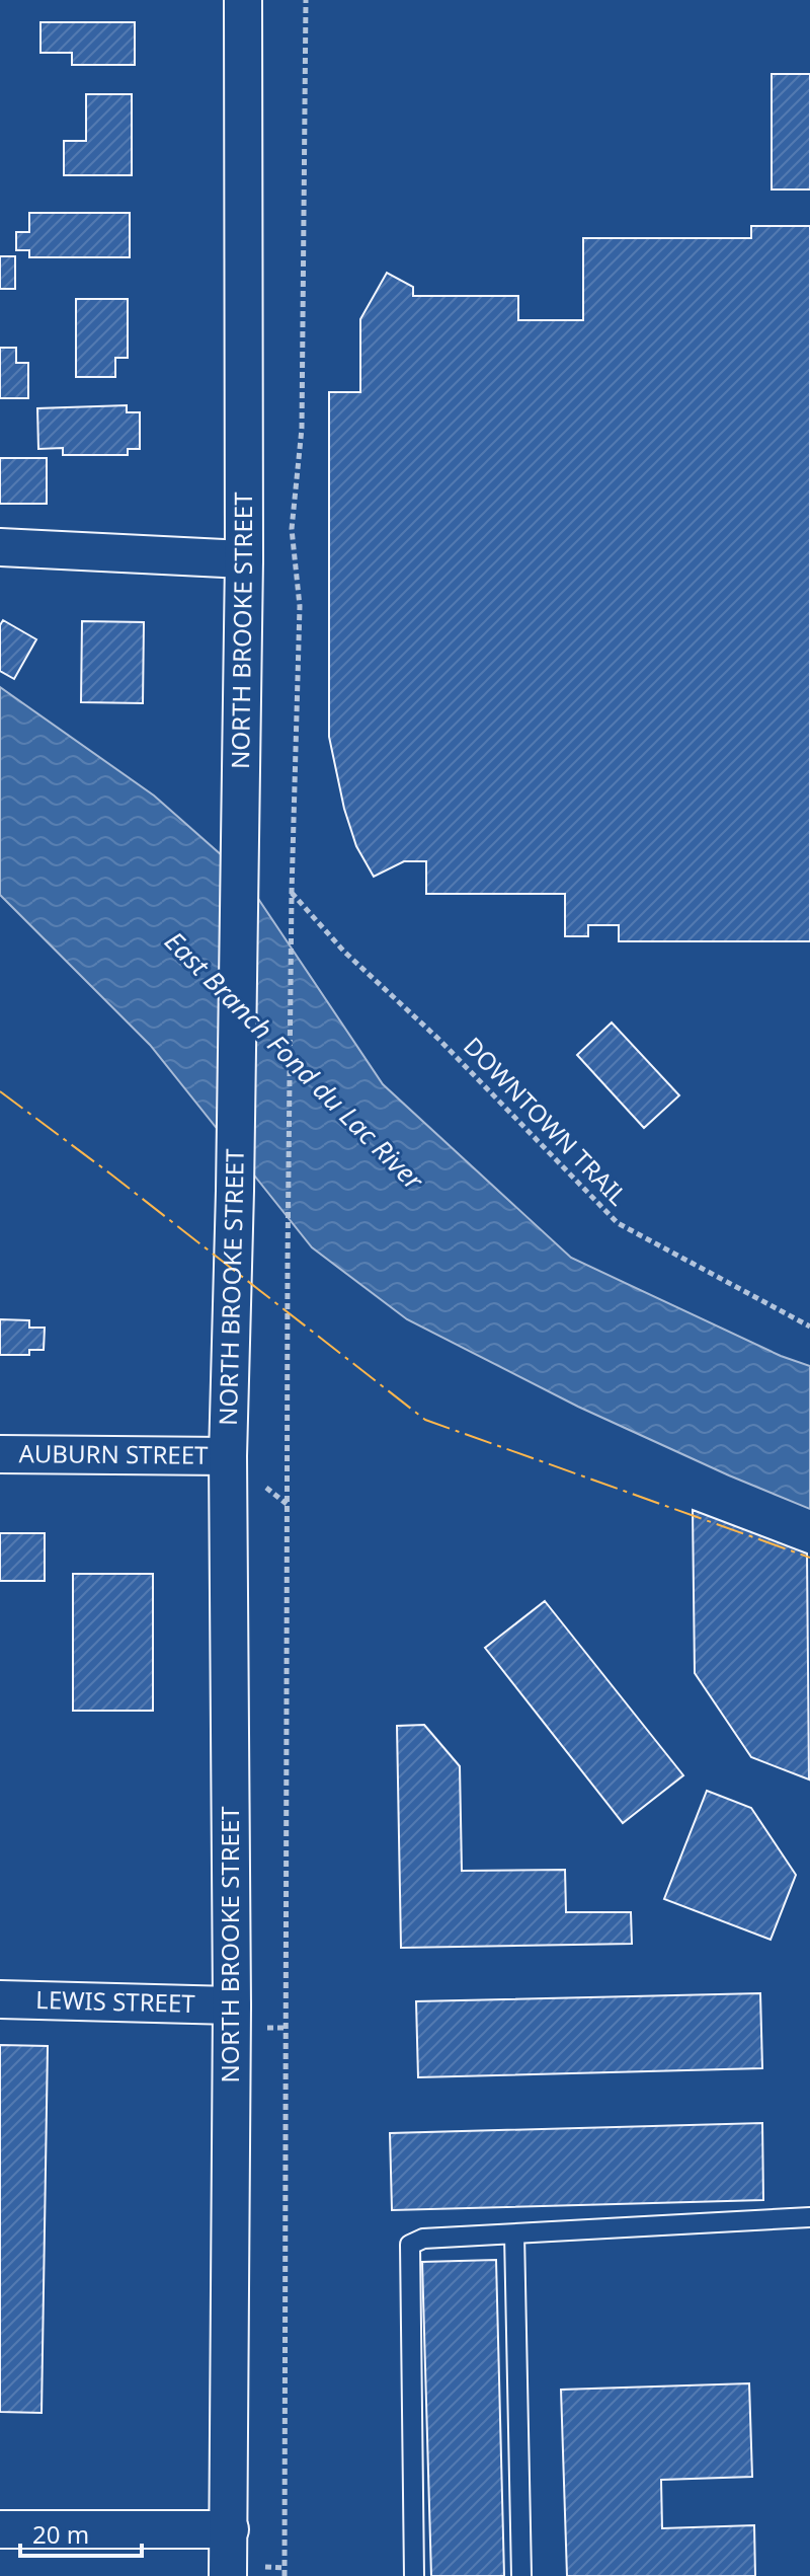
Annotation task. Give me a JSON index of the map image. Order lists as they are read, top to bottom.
{
  "streets": {
    "street": ["NORTH BROOKE STREET", "AUBURN STREET", "LEWIS STREET"],
    "path": ["DOWNTOWN TRAIL"]
  },
  "crossings": [
    ["NORTH BROOKE STREET", "AUBURN STREET"],
    ["NORTH BROOKE STREET", "LEWIS STREET"]
  ],
  "water": ["East Branch Fond du Lac River"],
  "scale_bar": "20 m"
}
